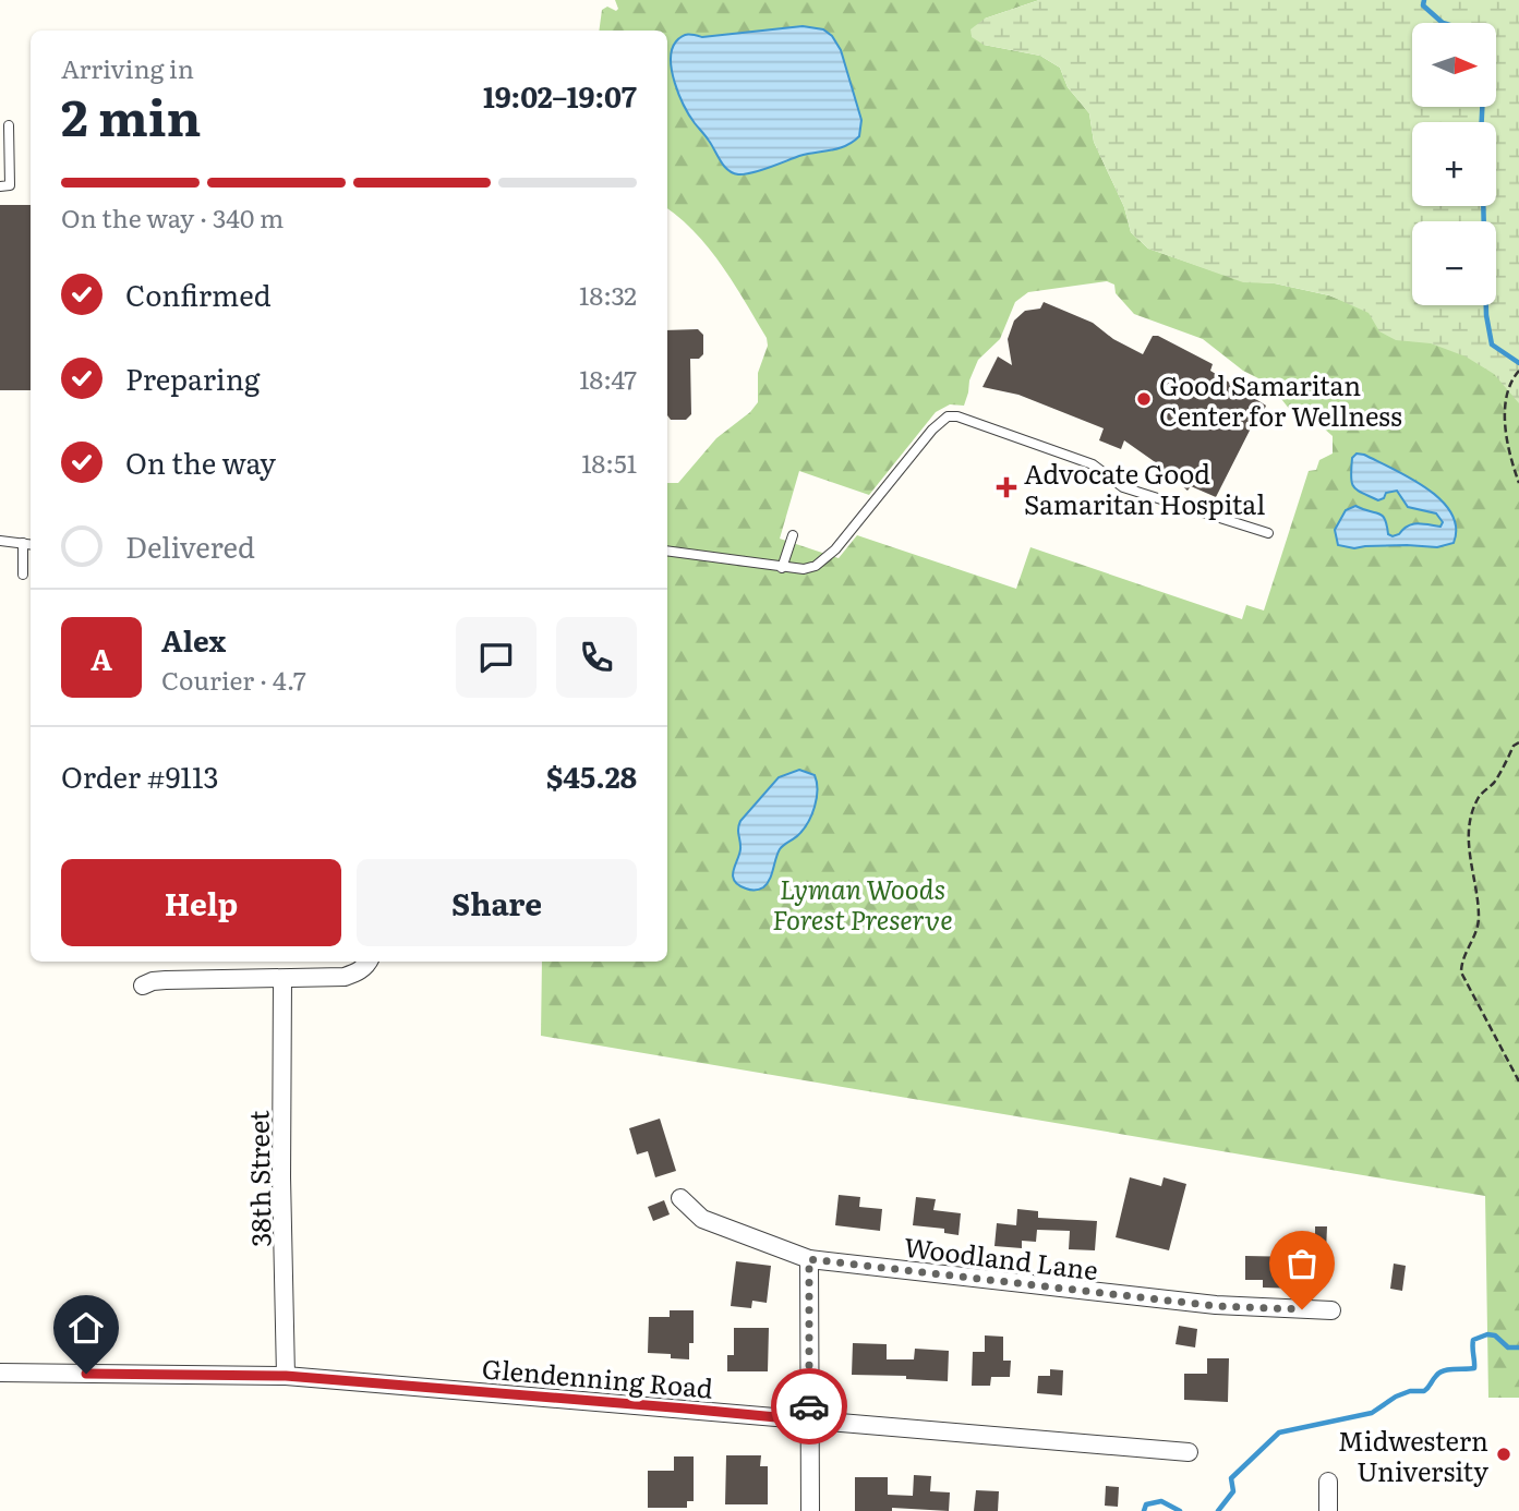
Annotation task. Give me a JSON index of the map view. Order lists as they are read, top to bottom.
{
  "streets": {
    "street": ["38th Street", "Woodland Lane", "Glendenning Road"]
  },
  "crossings": [
    ["38th Street", "Glendenning Road"]
  ],
  "parks": ["Lyman Woods Forest Preserve"],
  "places": {
    "other": ["Good Samaritan Center for Wellness", "Midwestern University"],
    "health": ["Advocate Good Samaritan Hospital"]
  },
  "north": "right",
  "page": {
    "map_buttons": ["+", "−"],
    "heading": ["2 min", "Arriving in", "19:02–19:07"],
    "panel": [
      "Alex",
      "Courier · 4.7",
      "Order #9113",
      "$45.28"
    ],
    "bar": "On the way · 340 m",
    "list": [
      ["Confirmed", "18:32"],
      ["Preparing", "18:47"],
      ["On the way", "18:51"],
      "Delivered"
    ],
    "round": "A",
    "buttons": ["Help", "Share"]
  }
}
